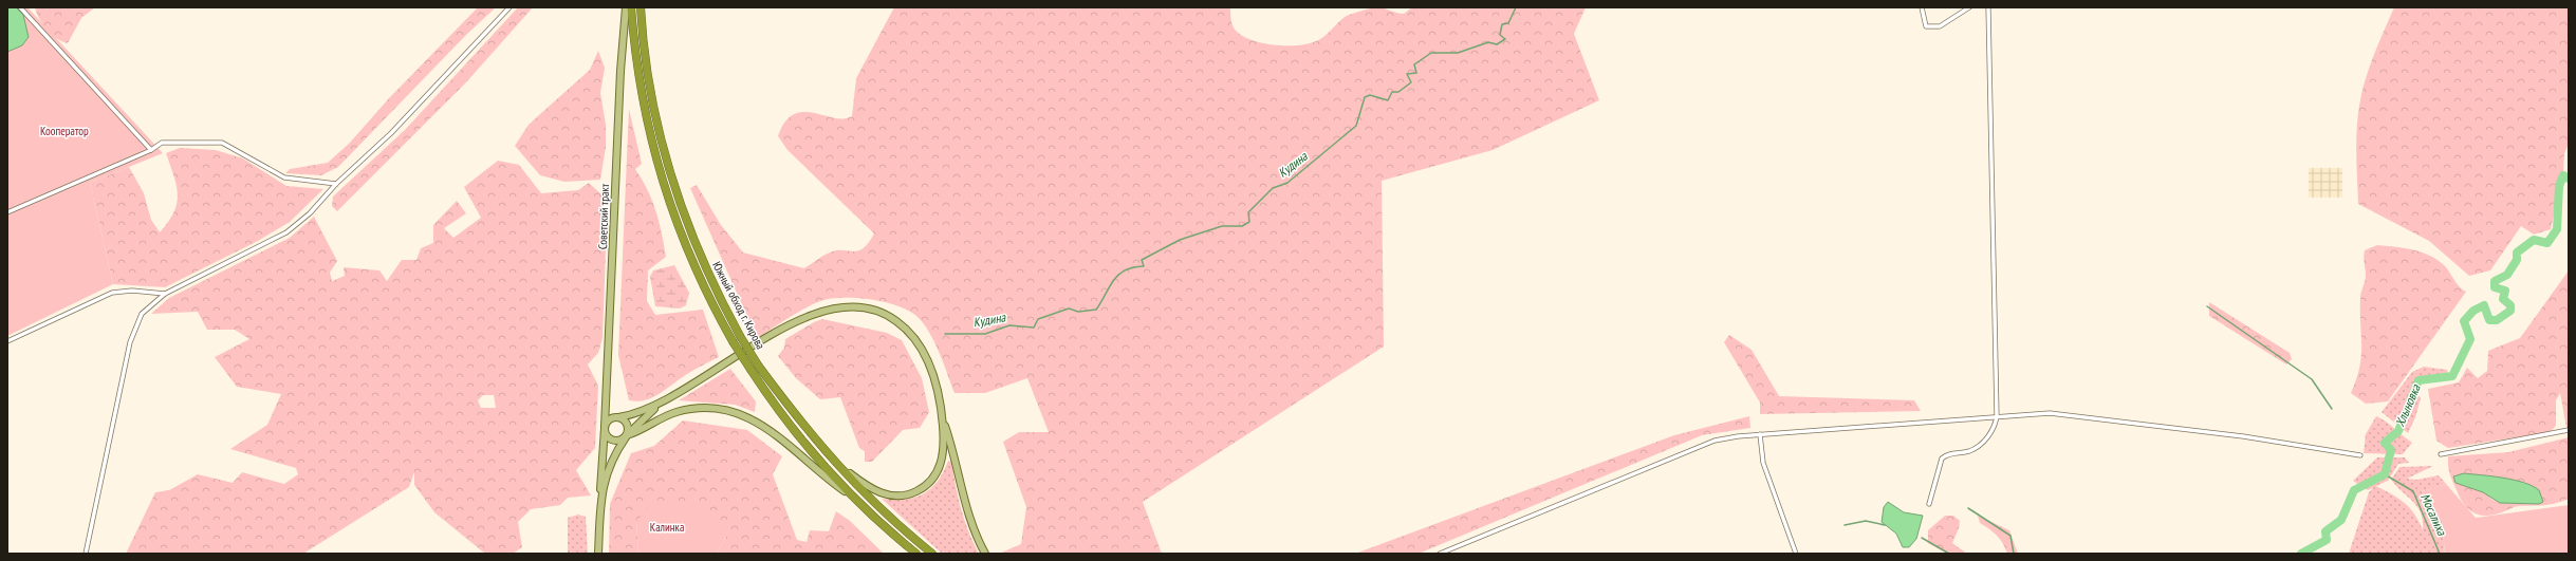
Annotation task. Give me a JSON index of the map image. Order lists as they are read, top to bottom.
{
  "streets": {
    "highway": ["Южный обход г. Кирова"],
    "main road": ["Советский тракт"]
  },
  "water": ["Кудина", "Хлыновка", "Мосалиха"],
  "parks": ["Кооператор", "Калинка"]
}
